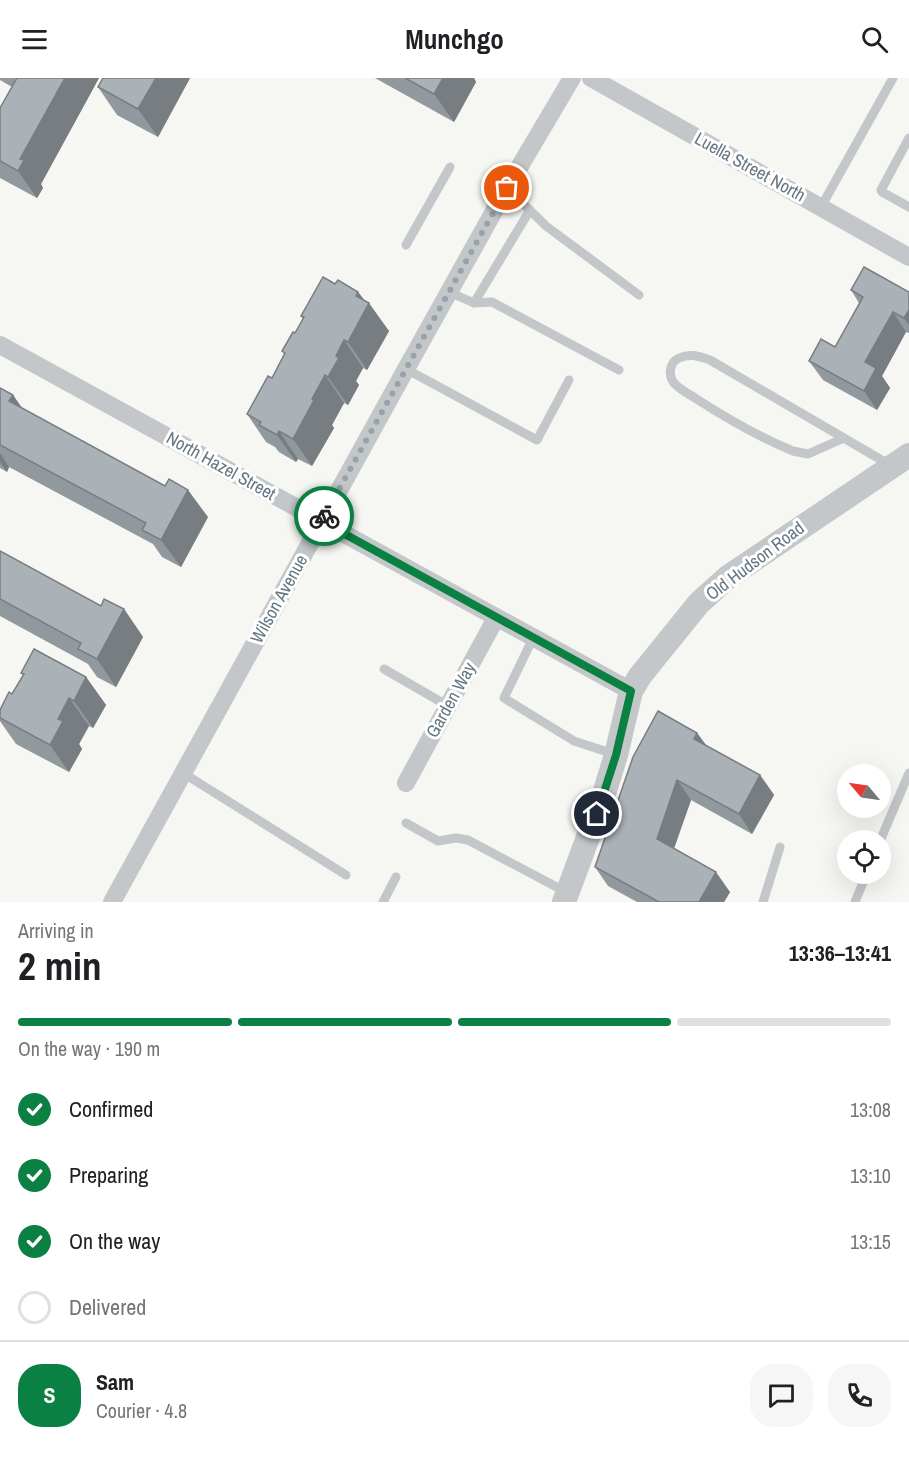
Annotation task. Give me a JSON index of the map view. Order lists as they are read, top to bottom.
{
  "streets": {
    "street": [
      "Luella Street North",
      "North Hazel Street",
      "Old Hudson Road",
      "Wilson Avenue",
      "Garden Way"
    ]
  },
  "crossings": [
    ["North Hazel Street", "Old Hudson Road"],
    ["North Hazel Street", "Wilson Avenue"],
    ["North Hazel Street", "Garden Way"]
  ],
  "north": "top left",
  "page": {
    "header": "Munchgo",
    "heading": ["2 min", "Arriving in", "13:36–13:41"],
    "panel": ["Sam", "Courier · 4.8"],
    "bar": "On the way · 190 m",
    "list": [
      ["Confirmed", "13:08"],
      ["Preparing", "13:10"],
      ["On the way", "13:15"],
      "Delivered"
    ],
    "round": "S"
  }
}
